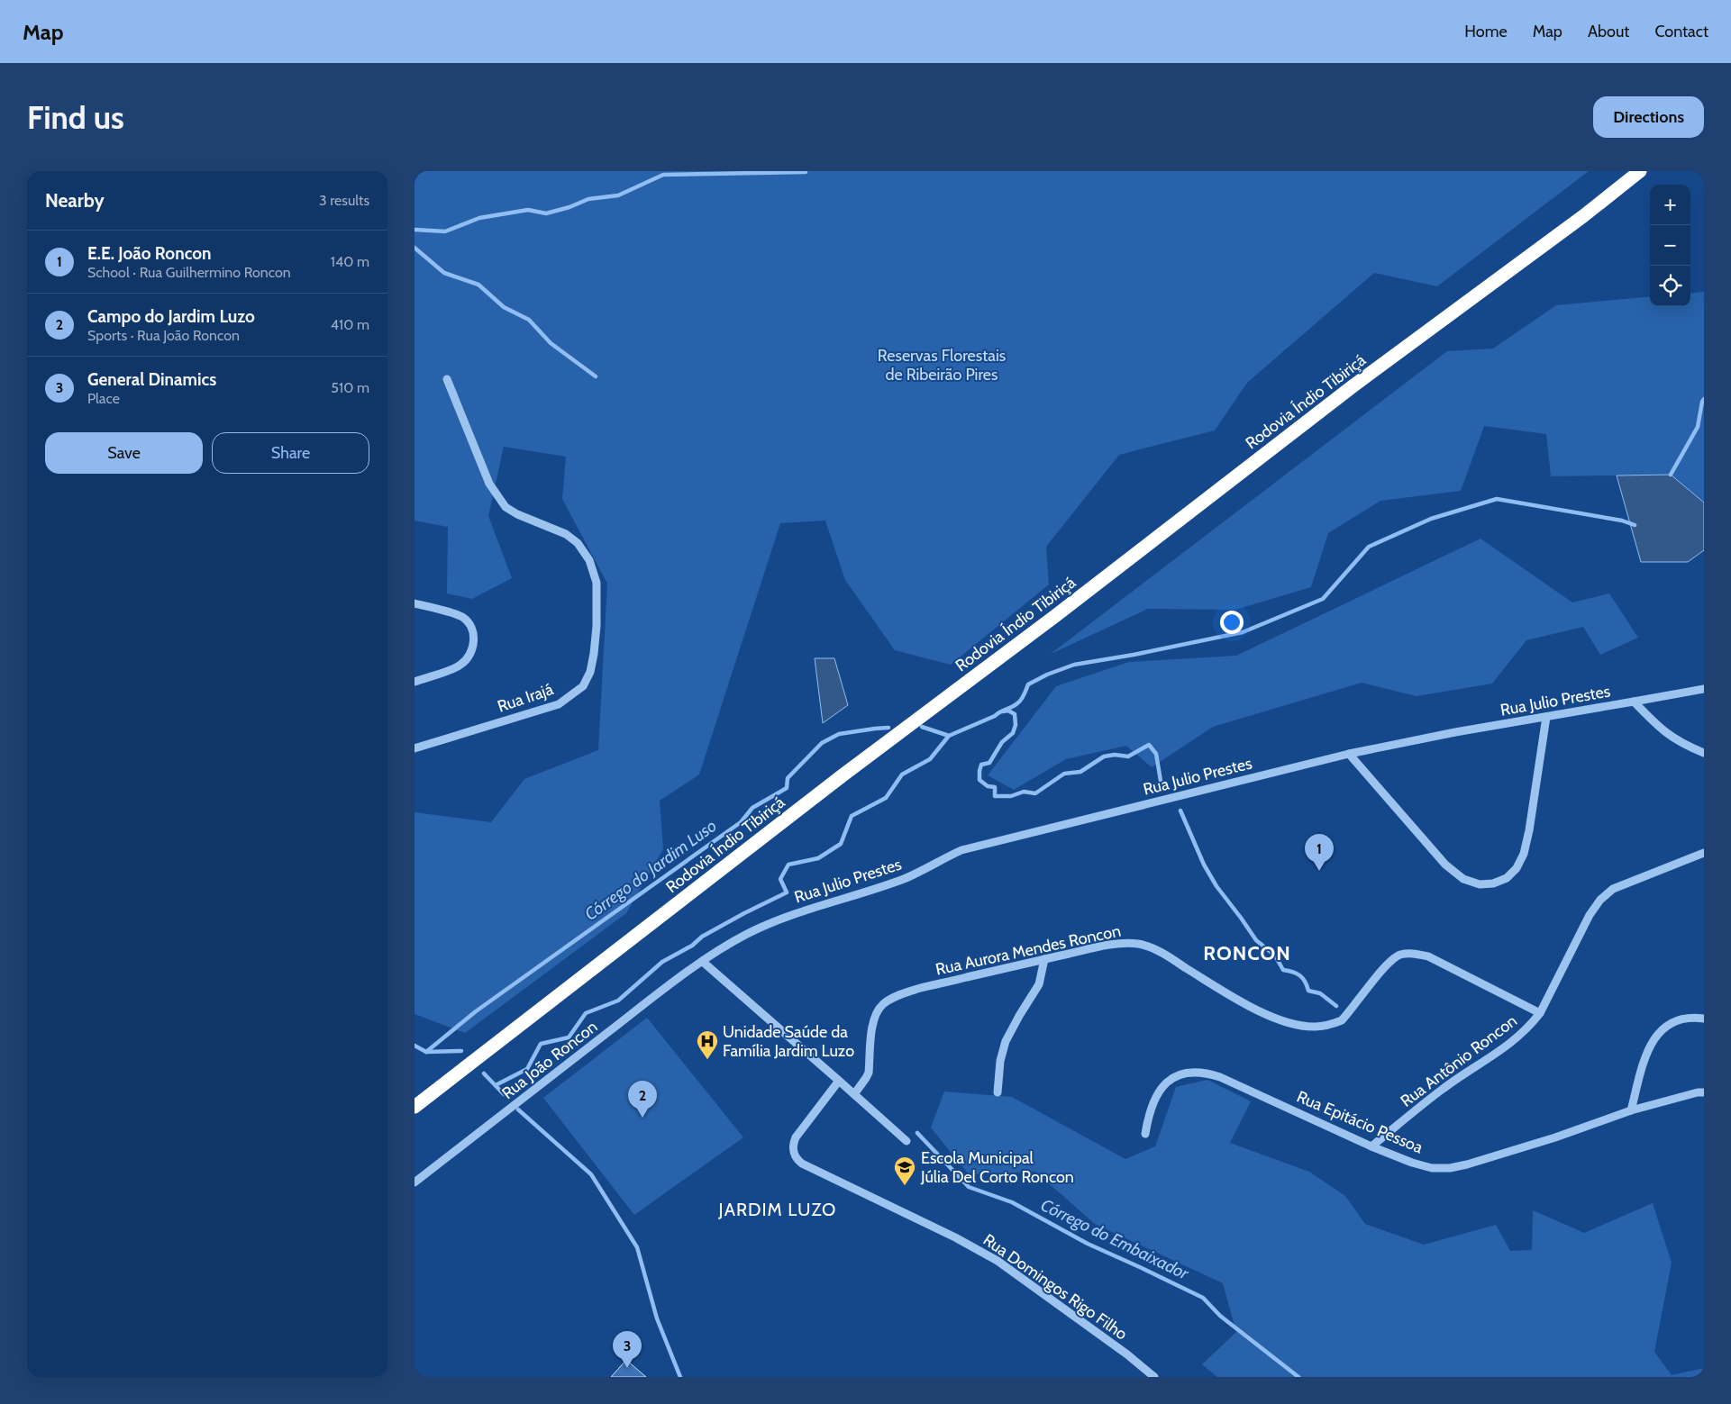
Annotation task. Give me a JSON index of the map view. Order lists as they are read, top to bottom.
{
  "streets": {
    "highway": ["Rodovia Índio Tibiriçá"],
    "street": [
      "Rua Irajá",
      "Rua Julio Prestes",
      "Rua Aurora Mendes Roncon",
      "Rua João Roncon",
      "Rua Antônio Roncon",
      "Rua Epitácio Pessoa",
      "Rua Domingos Rigo Filho"
    ]
  },
  "crossings": [
    ["Rua Julio Prestes", "Rua João Roncon"],
    ["Rua Aurora Mendes Roncon", "Rua Antônio Roncon"],
    ["Rua Antônio Roncon", "Rua Epitácio Pessoa"]
  ],
  "districts": ["RONCON", "JARDIM LUZO"],
  "water": ["Córrego do Jardim Luso", "Córrego do Embaixador"],
  "parks": ["Reservas Florestais de Ribeirão Pires"],
  "places": {
    "hospital": ["Unidade Saúde da Família Jardim Luzo"],
    "school or university": ["Escola Municipal Júlia Del Corto Roncon"]
  },
  "page": {
    "header": "Map",
    "nav": [
      "Home",
      "Map",
      "About",
      "Contact"
    ],
    "buttons": [
      "Directions",
      ["Save", "Share"]
    ],
    "title": "Find us",
    "heading": ["Nearby", "3 results"],
    "map_buttons": ["+", "−"],
    "list": [
      {
        "mark": "1",
        "name": "E.E. João Roncon",
        "note": "School · Rua Guilhermino Roncon",
        "value": "140 m"
      },
      {
        "mark": "2",
        "name": "Campo do Jardim Luzo",
        "note": "Sports · Rua João Roncon",
        "value": "410 m"
      },
      {
        "mark": "3",
        "name": "General Dinamics",
        "note": "Place",
        "value": "510 m"
      }
    ],
    "pins": ["1", "2", "3"]
  }
}
